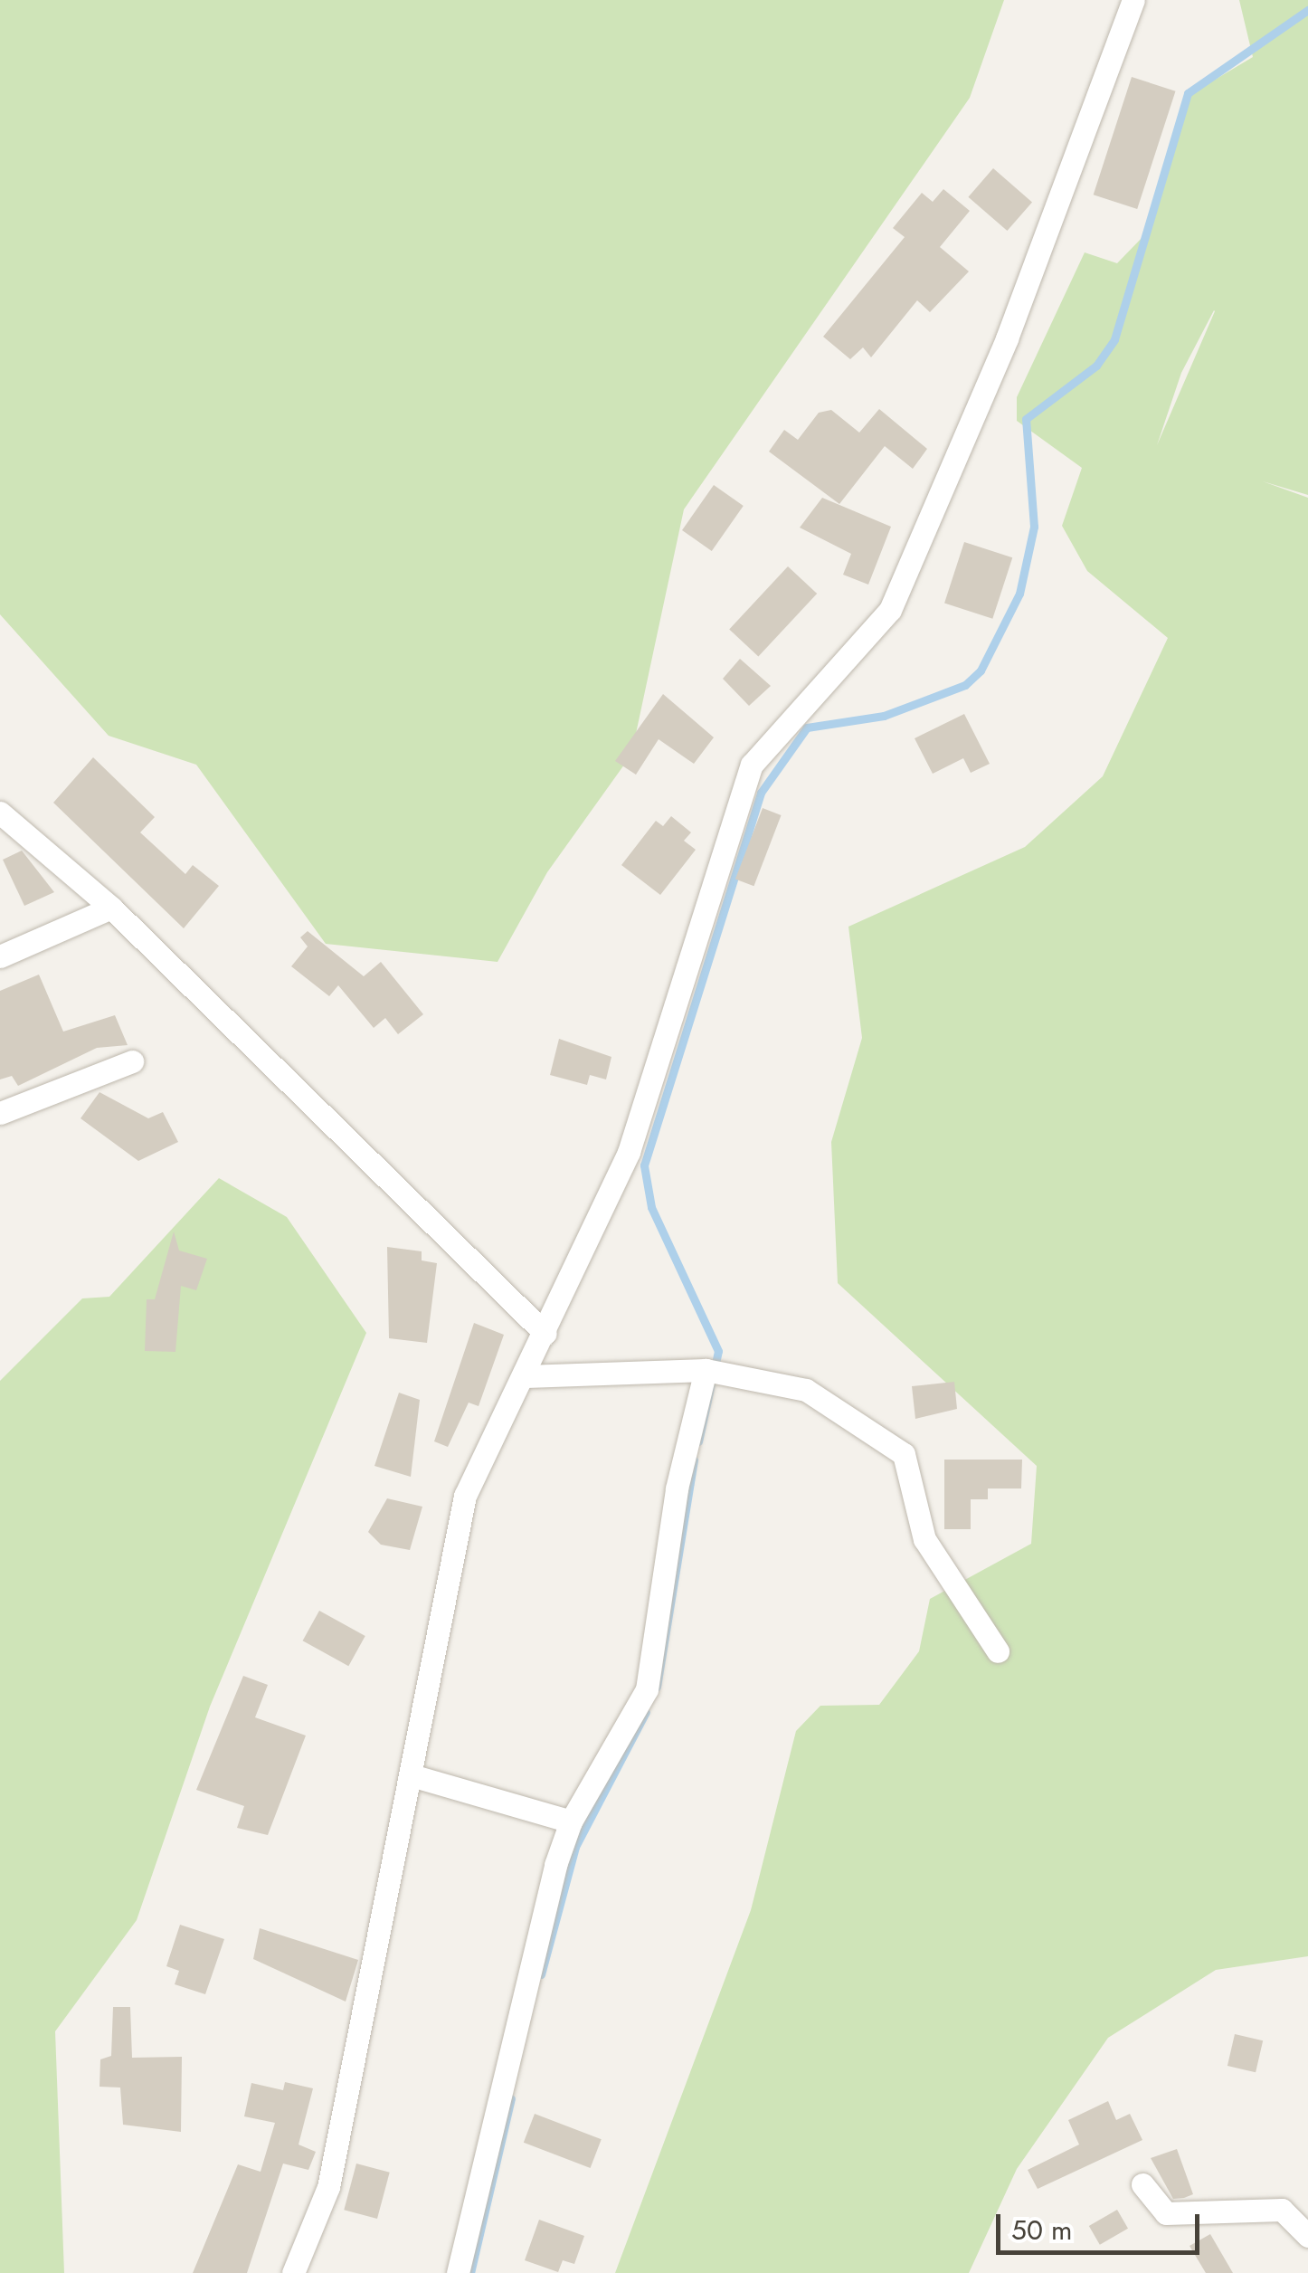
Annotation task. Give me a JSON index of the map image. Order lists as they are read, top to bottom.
{
  "scale_bar": "50 m"
}
